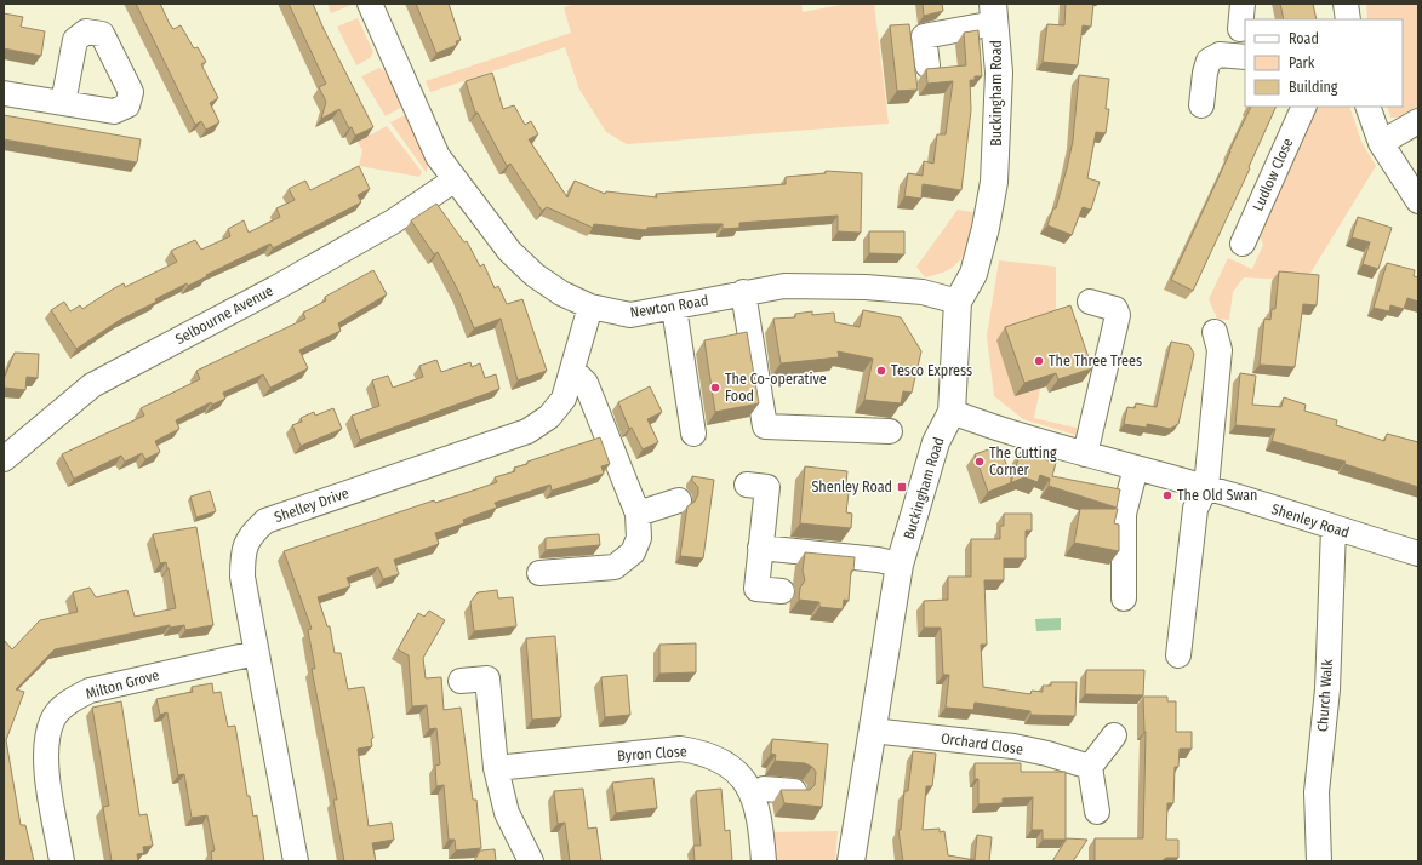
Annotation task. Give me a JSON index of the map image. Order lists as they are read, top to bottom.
{
  "streets": {
    "main road": ["Buckingham Road"],
    "street": [
      "Ludlow Close",
      "Newton Road",
      "Selbourne Avenue",
      "Shelley Drive",
      "Shenley Road",
      "Milton Grove",
      "Church Walk",
      "Orchard Close",
      "Byron Close"
    ]
  },
  "crossings": [
    ["Buckingham Road", "Newton Road"],
    ["Buckingham Road", "Shenley Road"],
    ["Buckingham Road", "Orchard Close"],
    ["Newton Road", "Selbourne Avenue"],
    ["Newton Road", "Shelley Drive"],
    ["Shelley Drive", "Milton Grove"],
    ["Shenley Road", "Church Walk"]
  ],
  "places": {
    "other": [
      "The Three Trees",
      "Tesco Express",
      "The Co-operative Food",
      "The Cutting Corner",
      "The Old Swan"
    ],
    "transit": ["Shenley Road"]
  },
  "legend": ["Road", "Park", "Building"]
}
